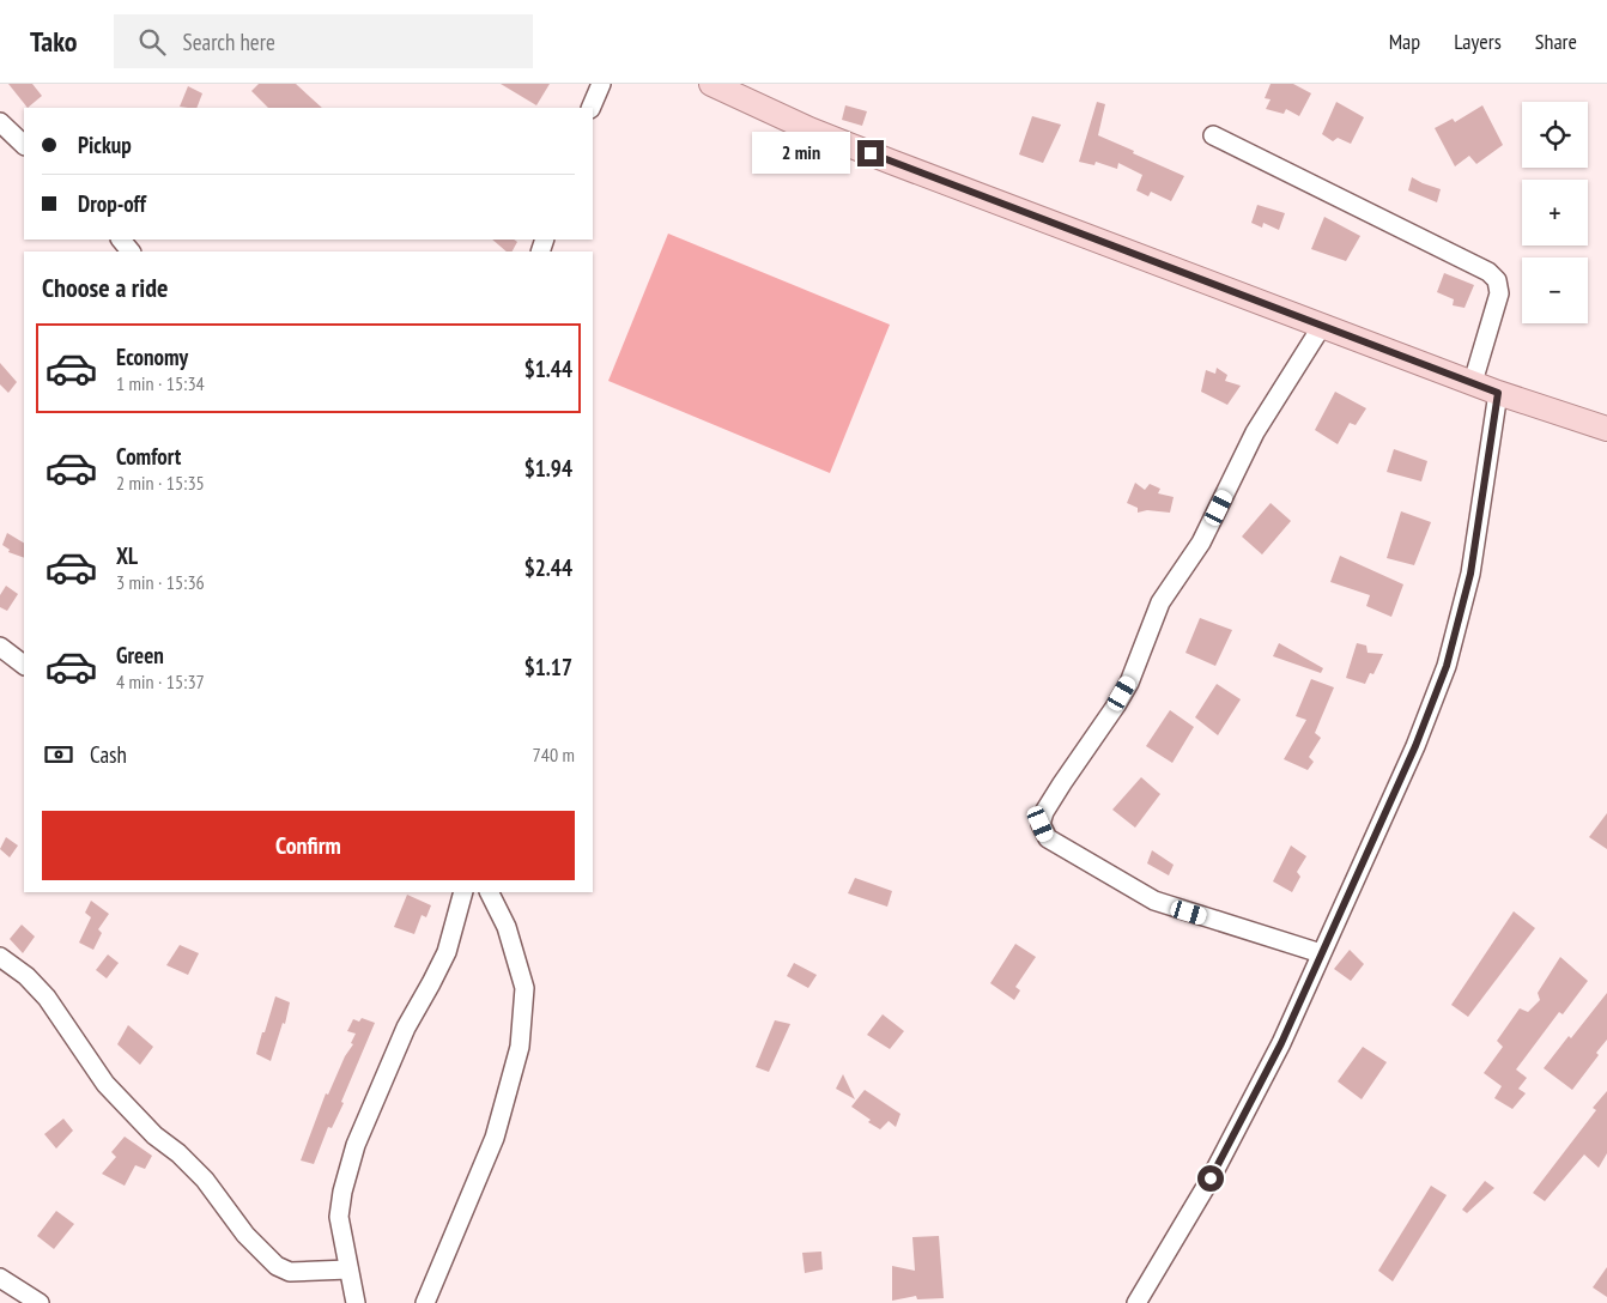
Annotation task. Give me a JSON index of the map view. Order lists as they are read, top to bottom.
{
  "page": {
    "header": "Tako",
    "search": "Search here",
    "nav": ["Map", "Layers", "Share"],
    "map_buttons": ["+", "−"],
    "banner": ["Pickup", "Drop-off"],
    "bubble": "2 min",
    "heading": "Choose a ride",
    "list": [
      {
        "name": "Economy",
        "note": "1 min · 15:34",
        "value": "$1.44"
      },
      {
        "name": "Comfort",
        "note": "2 min · 15:35",
        "value": "$1.94"
      },
      {
        "name": "XL",
        "note": "3 min · 15:36",
        "value": "$2.44"
      },
      {
        "name": "Green",
        "note": "4 min · 15:37",
        "value": "$1.17"
      }
    ],
    "pay": ["Cash", "740 m"],
    "buttons": "Confirm"
  }
}
